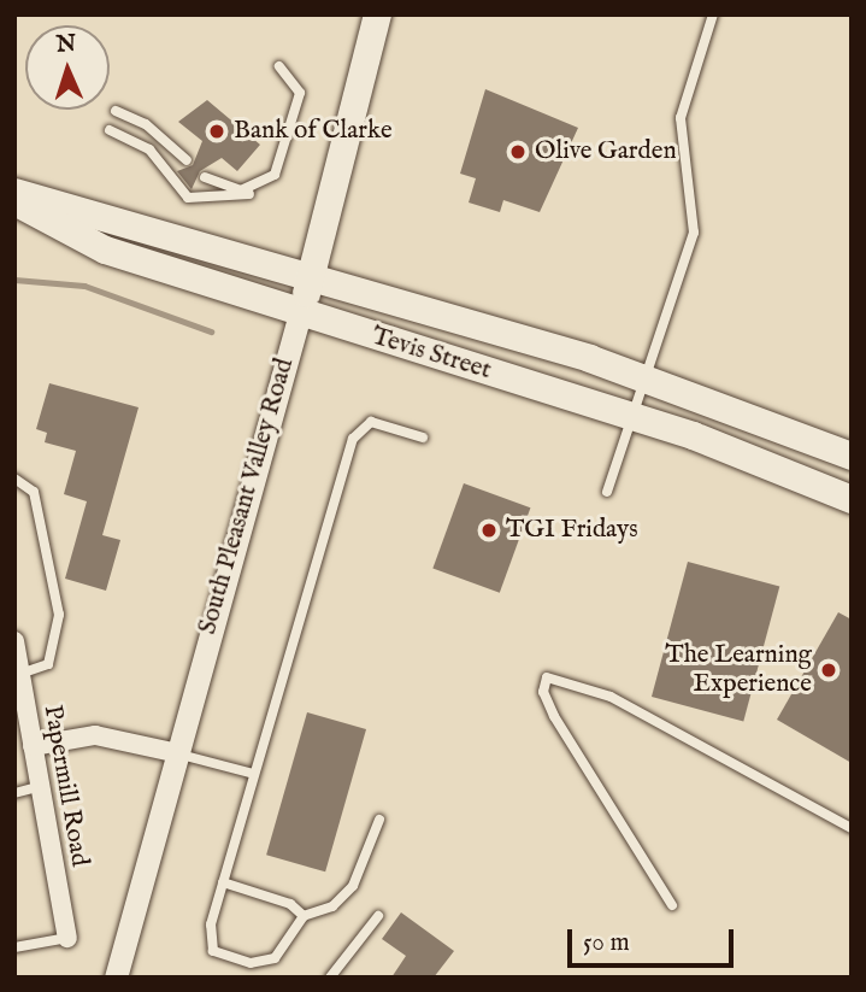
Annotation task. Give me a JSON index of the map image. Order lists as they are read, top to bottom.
{
  "streets": {
    "main road": ["Tevis Street", "South Pleasant Valley Road"],
    "street": ["Papermill Road"]
  },
  "crossings": [
    ["Tevis Street", "South Pleasant Valley Road"]
  ],
  "places": [
    "Bank of Clarke",
    "Olive Garden",
    "TGI Fridays",
    "The Learning Experience"
  ],
  "scale_bar": "50 m",
  "north": "top"
}
